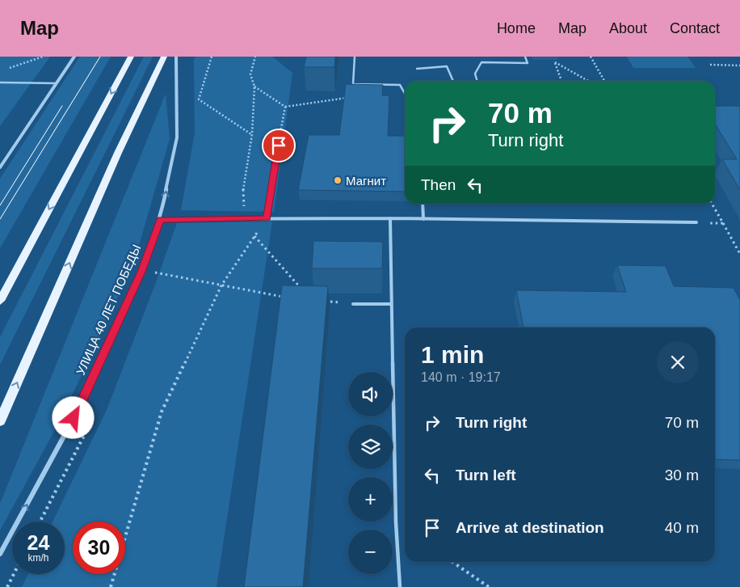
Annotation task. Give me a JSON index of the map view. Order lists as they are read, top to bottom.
{
  "streets": {
    "street": ["УЛИЦА 40 ЛЕТ ПОБЕДЫ"]
  },
  "one_way": ["УЛИЦА 40 ЛЕТ ПОБЕДЫ"],
  "places": ["Магнит"],
  "page": {
    "header": "Map",
    "nav": [
      "Home",
      "Map",
      "About",
      "Contact"
    ],
    "turn": ["70 m", "Turn right"],
    "then": "Then",
    "heading": ["1 min", "140 m · 19:17"],
    "map_buttons": ["+", "−"],
    "list": [
      {
        "name": "Turn right",
        "value": "70 m"
      },
      {
        "name": "Turn left",
        "value": "30 m"
      },
      {
        "name": "Arrive at destination",
        "value": "40 m"
      }
    ],
    "speed": "24 km/h",
    "limit": "30"
  }
}
